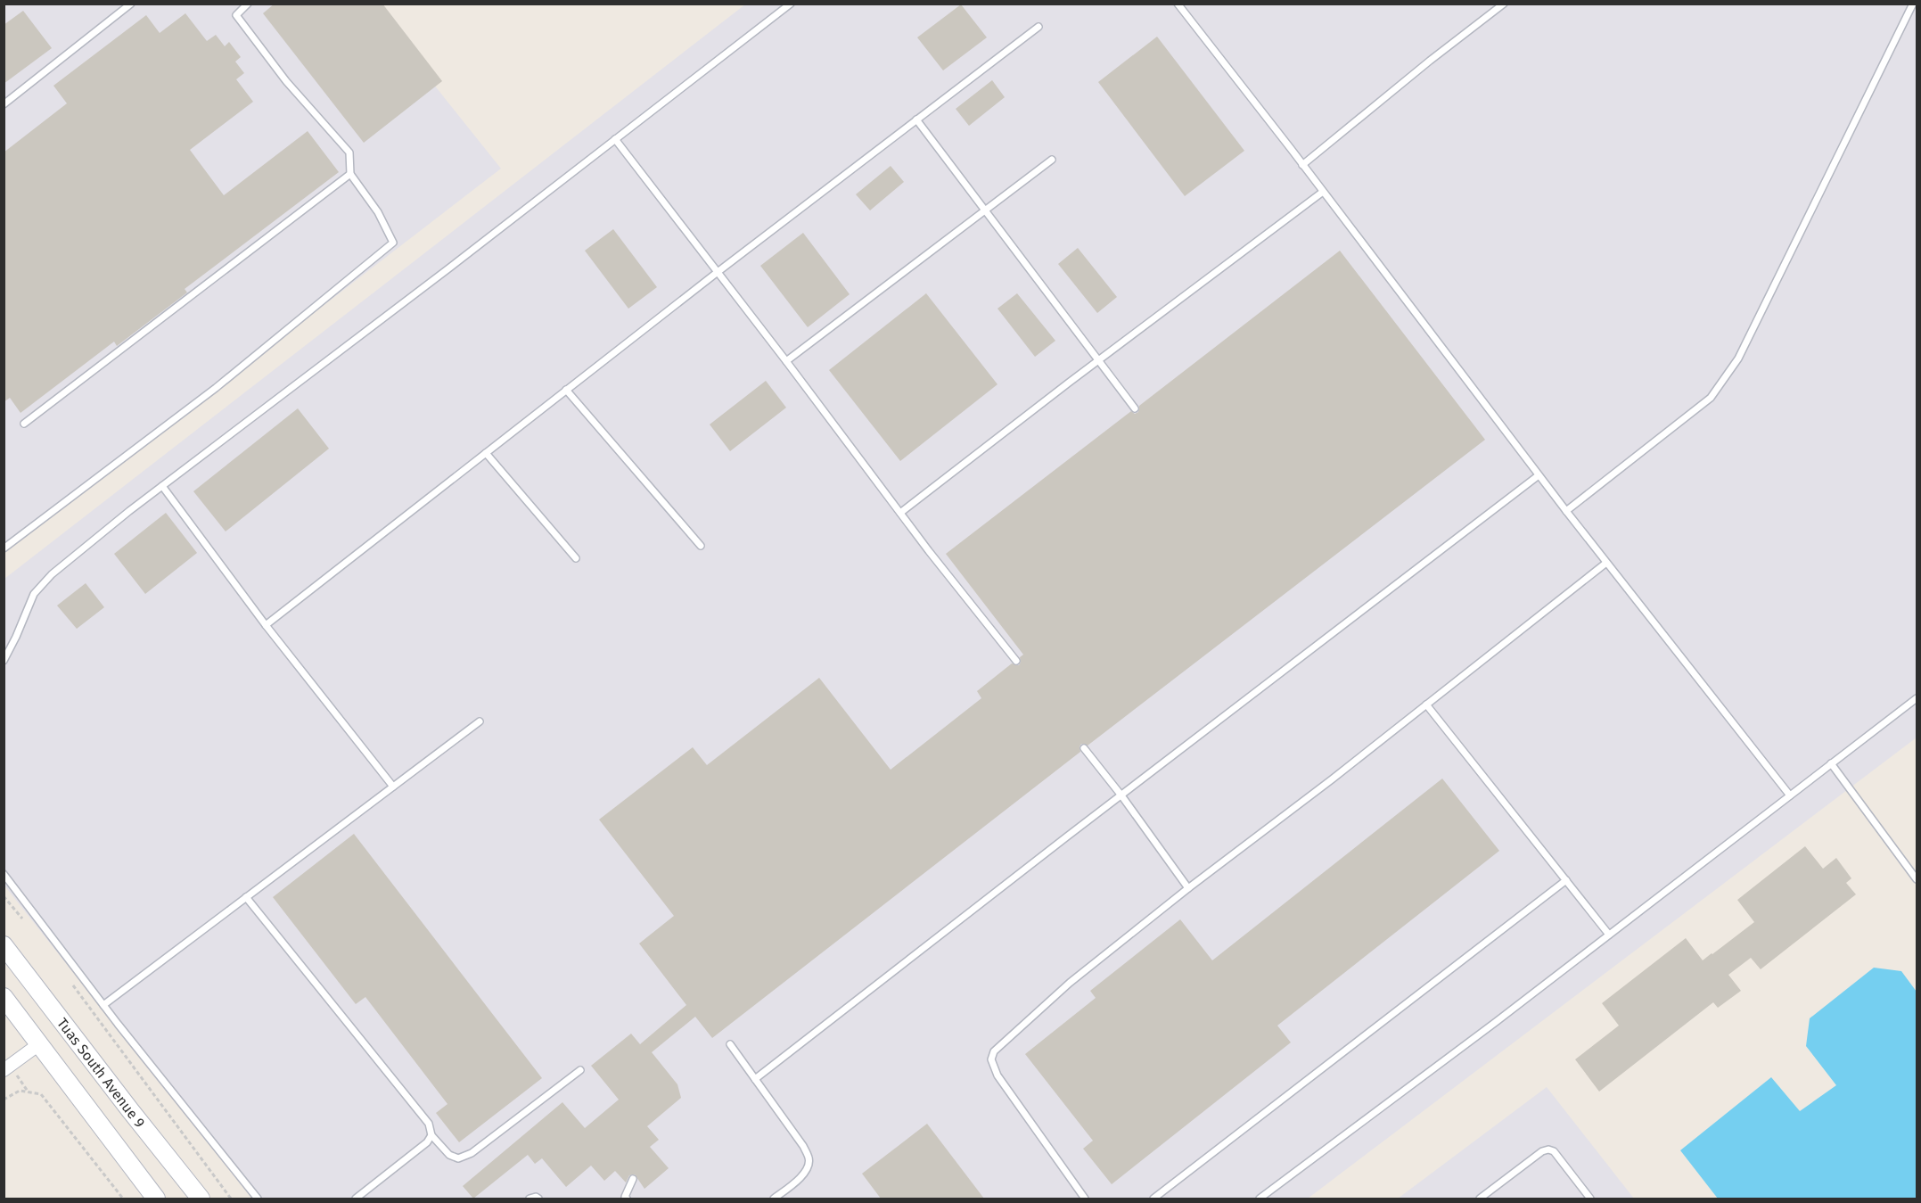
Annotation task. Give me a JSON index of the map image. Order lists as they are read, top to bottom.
{
  "streets": {
    "street": ["Tuas South Avenue 9"]
  }
}
